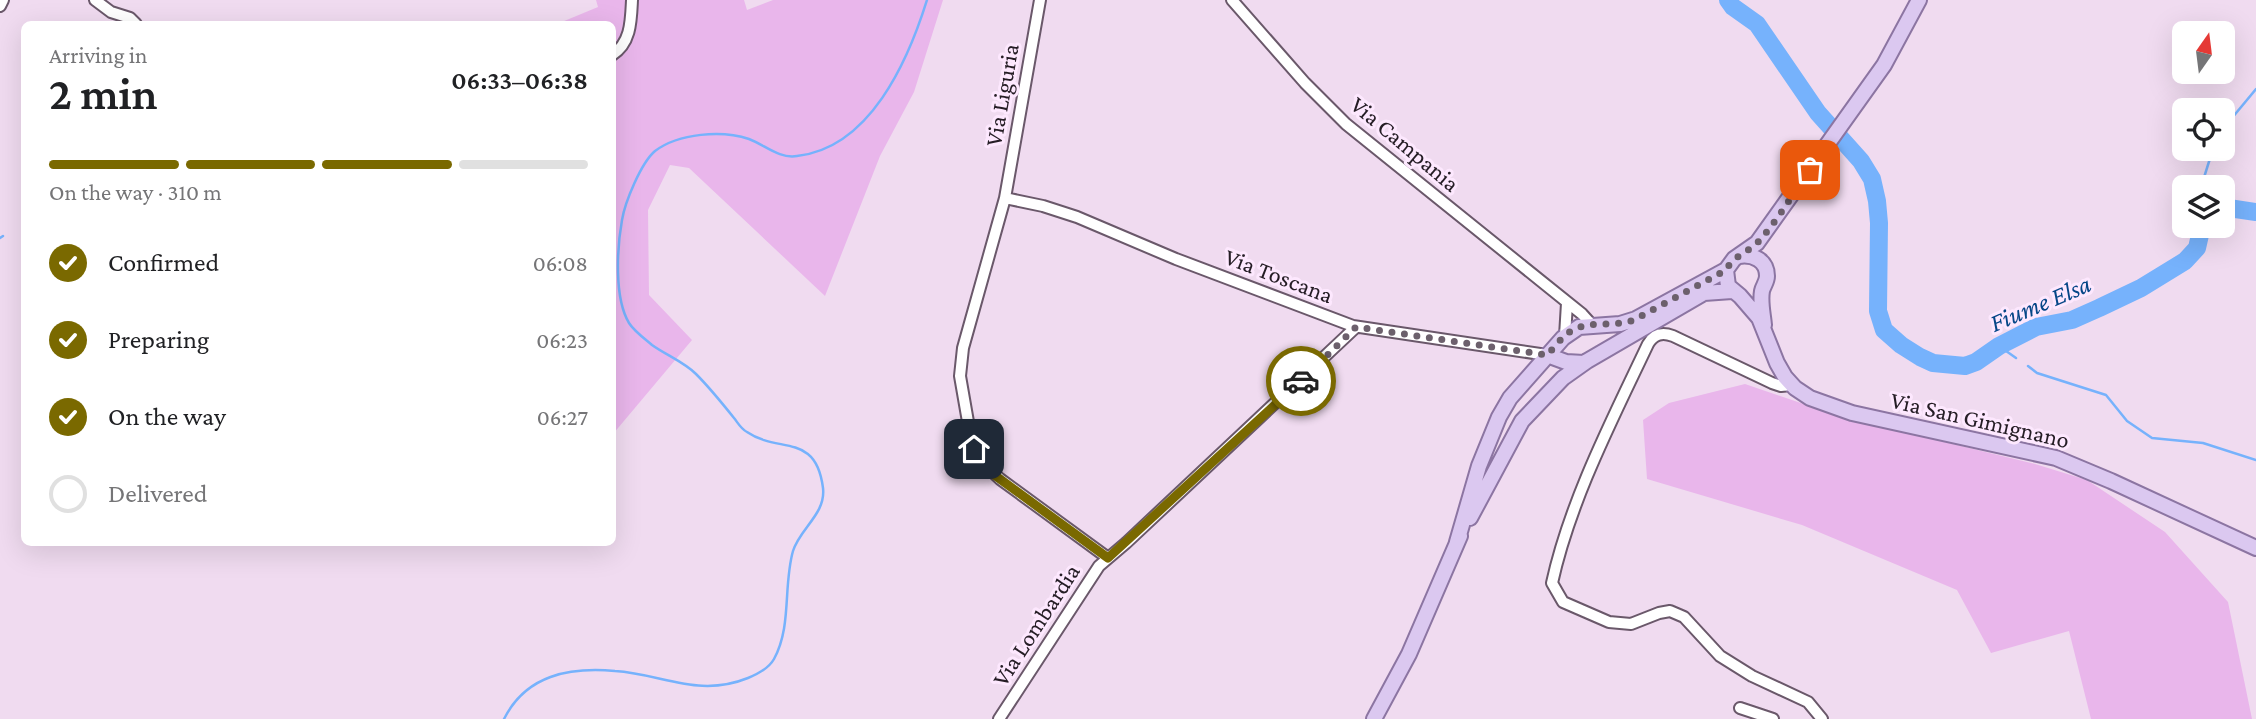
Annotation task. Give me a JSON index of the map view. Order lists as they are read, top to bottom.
{
  "streets": {
    "main road": ["Via San Gimignano"],
    "street": [
      "Via Liguria",
      "Via Campania",
      "Via Toscana",
      "Via Lombardia"
    ]
  },
  "crossings": [
    ["Via Liguria", "Via Toscana"],
    ["Via Liguria", "Via Lombardia"],
    ["Via Toscana", "Via Lombardia"]
  ],
  "water": ["Fiume Elsa"],
  "north": "top",
  "page": {
    "heading": ["2 min", "Arriving in", "06:33–06:38"],
    "bar": "On the way · 310 m",
    "list": [
      ["Confirmed", "06:08"],
      ["Preparing", "06:23"],
      ["On the way", "06:27"],
      "Delivered"
    ]
  }
}
